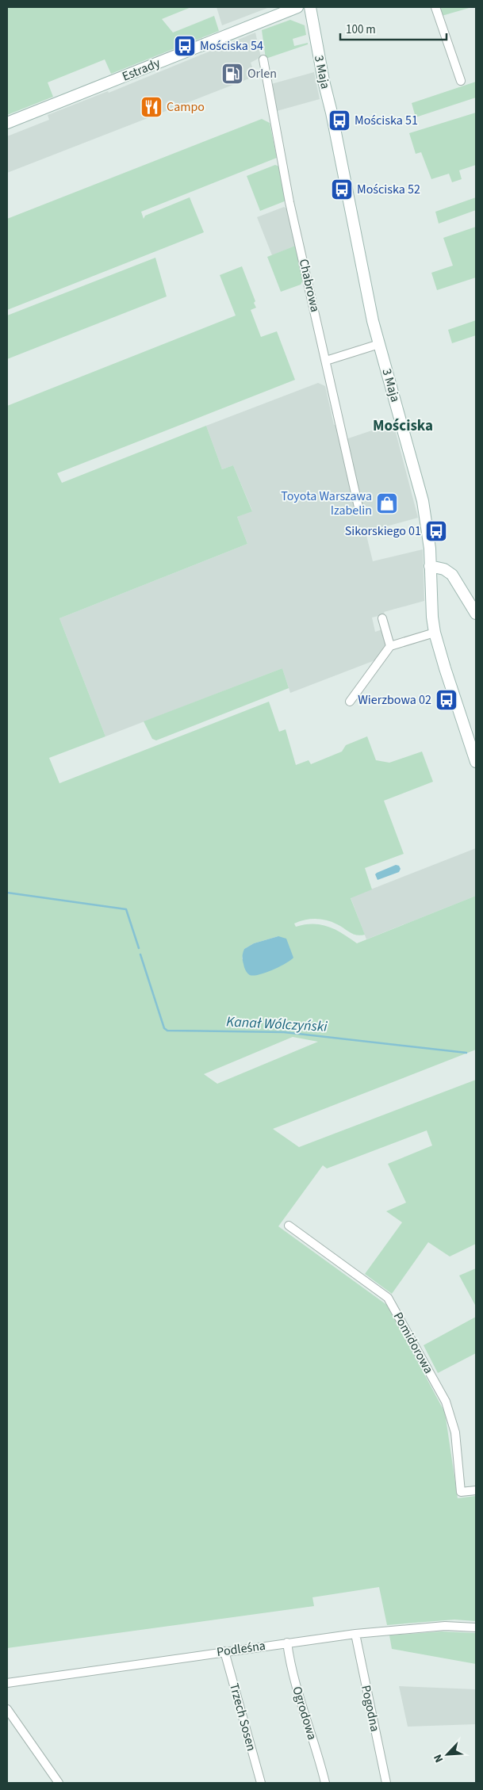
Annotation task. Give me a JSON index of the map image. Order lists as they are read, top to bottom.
{
  "streets": {
    "main road": ["Estrady", "3 Maja"],
    "street": [
      "Chabrowa",
      "Pomidorowa",
      "Podleśna",
      "Pogodna",
      "Ogrodowa",
      "Trzech Sosen"
    ]
  },
  "crossings": [
    ["Podleśna", "Pogodna"],
    ["Podleśna", "Ogrodowa"],
    ["Podleśna", "Trzech Sosen"]
  ],
  "districts": ["Mościska"],
  "water": ["Kanał Wólczyński"],
  "places": {
    "bus stop": [
      "Mościska 54",
      "Mościska 51",
      "Mościska 52",
      "Sikorskiego 01",
      "Wierzbowa 02"
    ],
    "fuel station": ["Orlen"],
    "restaurant": ["Campo"],
    "shop": ["Toyota Warszawa Izabelin"]
  },
  "scale_bar": "100 m",
  "north": "bottom left"
}
